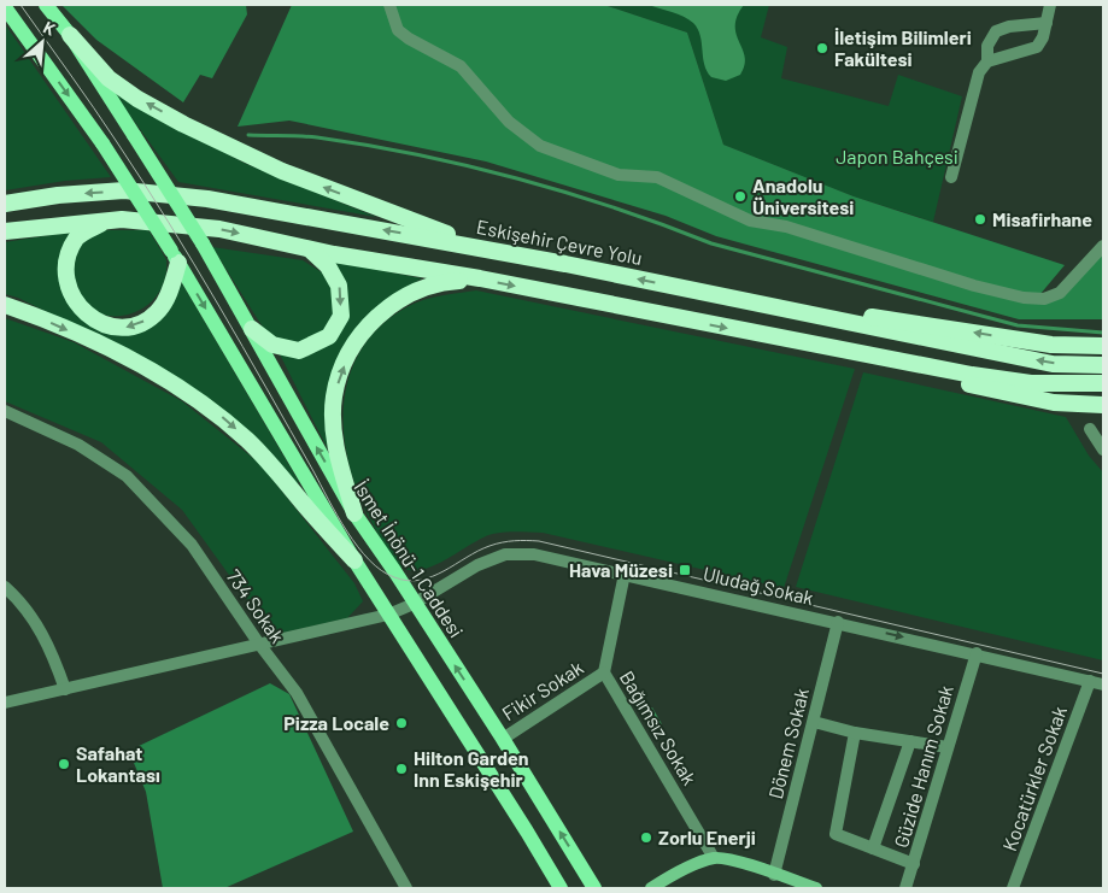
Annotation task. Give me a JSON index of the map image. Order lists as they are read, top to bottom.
{
  "streets": {
    "highway": ["Eskişehir Çevre Yolu"],
    "main road": ["İsmet İnönü-1 Caddesi"],
    "street": [
      "Uludağ Sokak",
      "734 Sokak",
      "Fikir Sokak",
      "Bağımsız Sokak",
      "Dönem Sokak",
      "Güzide Hanım Sokak",
      "Kocatürkler Sokak"
    ]
  },
  "crossings": [
    ["İsmet İnönü-1 Caddesi", "Uludağ Sokak"],
    ["İsmet İnönü-1 Caddesi", "Fikir Sokak"],
    ["Uludağ Sokak", "734 Sokak"],
    ["Uludağ Sokak", "Bağımsız Sokak"],
    ["Uludağ Sokak", "Dönem Sokak"],
    ["Uludağ Sokak", "Güzide Hanım Sokak"],
    ["Uludağ Sokak", "Kocatürkler Sokak"],
    ["Fikir Sokak", "Bağımsız Sokak"]
  ],
  "parks": ["Japon Bahçesi"],
  "places": {
    "other": [
      "İletişim Bilimleri Fakültesi",
      "Anadolu Üniversitesi",
      "Misafirhane",
      "Pizza Locale",
      "Safahat Lokantası",
      "Hilton Garden Inn Eskişehir",
      "Zorlu Enerji"
    ],
    "transit": ["Hava Müzesi"]
  },
  "north": "top right"
}
